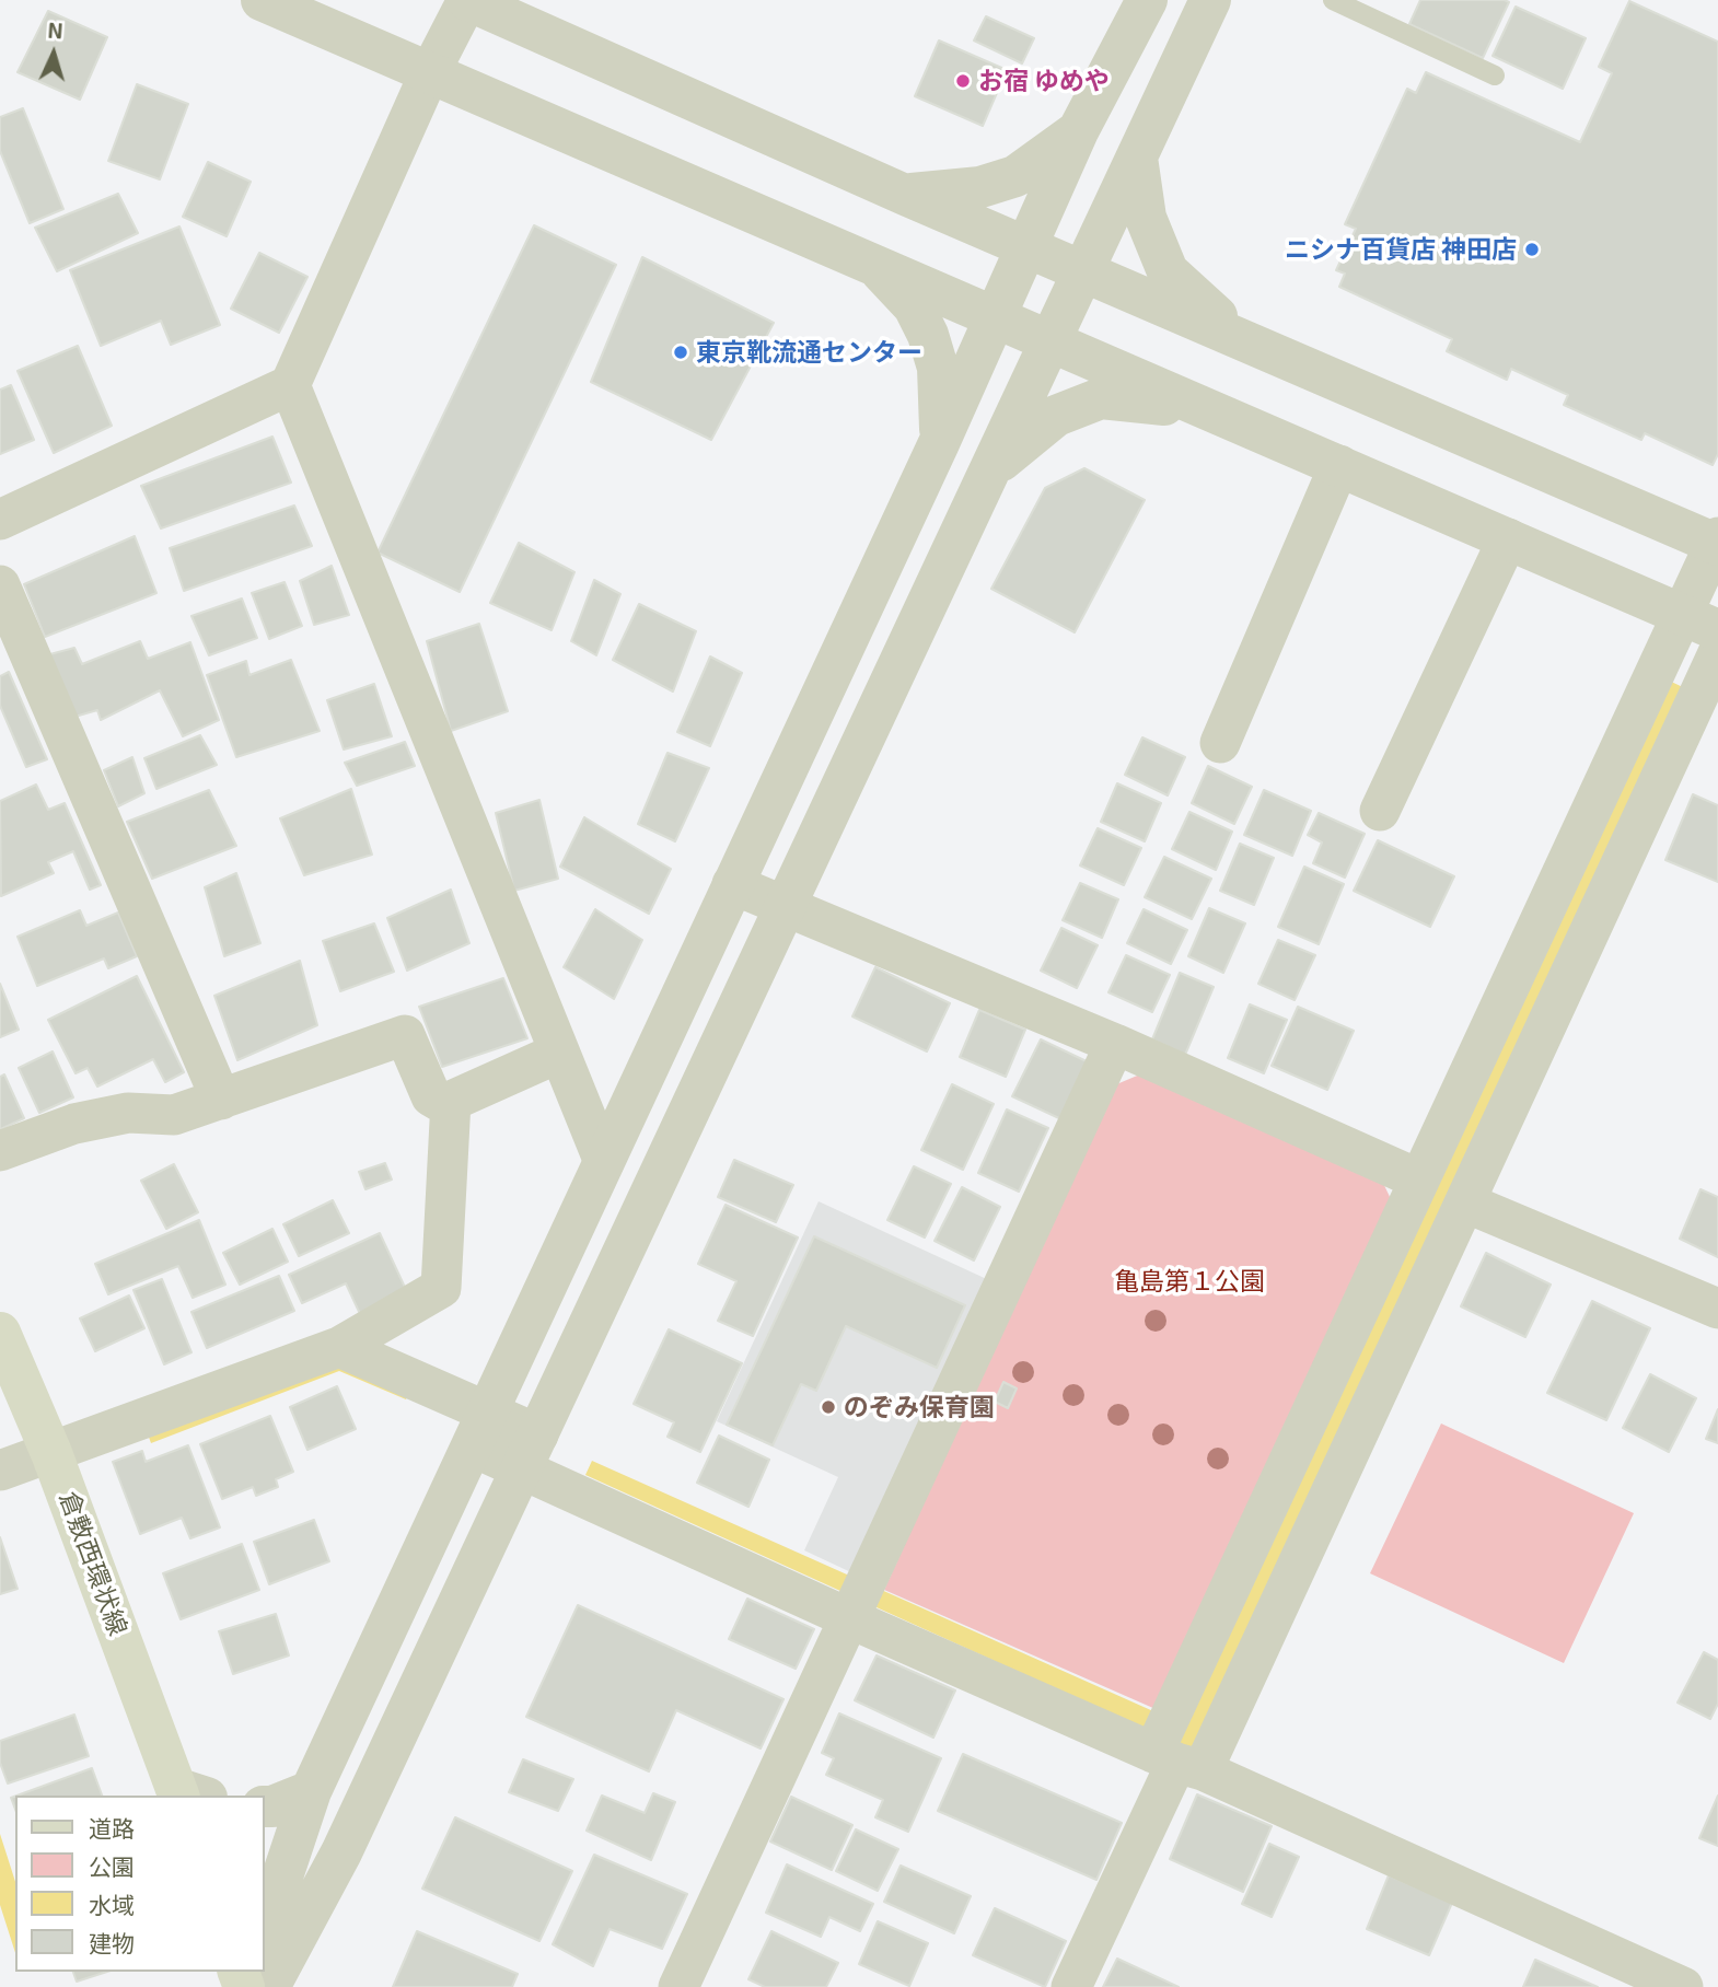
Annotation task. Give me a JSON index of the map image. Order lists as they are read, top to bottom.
{
  "streets": {
    "main road": ["倉敷西環状線"]
  },
  "parks": ["亀島第１公園"],
  "places": [
    "お宿 ゆめや",
    "ニシナ百貨店 神田店",
    "東京靴流通センター",
    "のぞみ保育園"
  ],
  "legend": [
    "道路",
    "公園",
    "水域",
    "建物"
  ],
  "north": "top"
}
